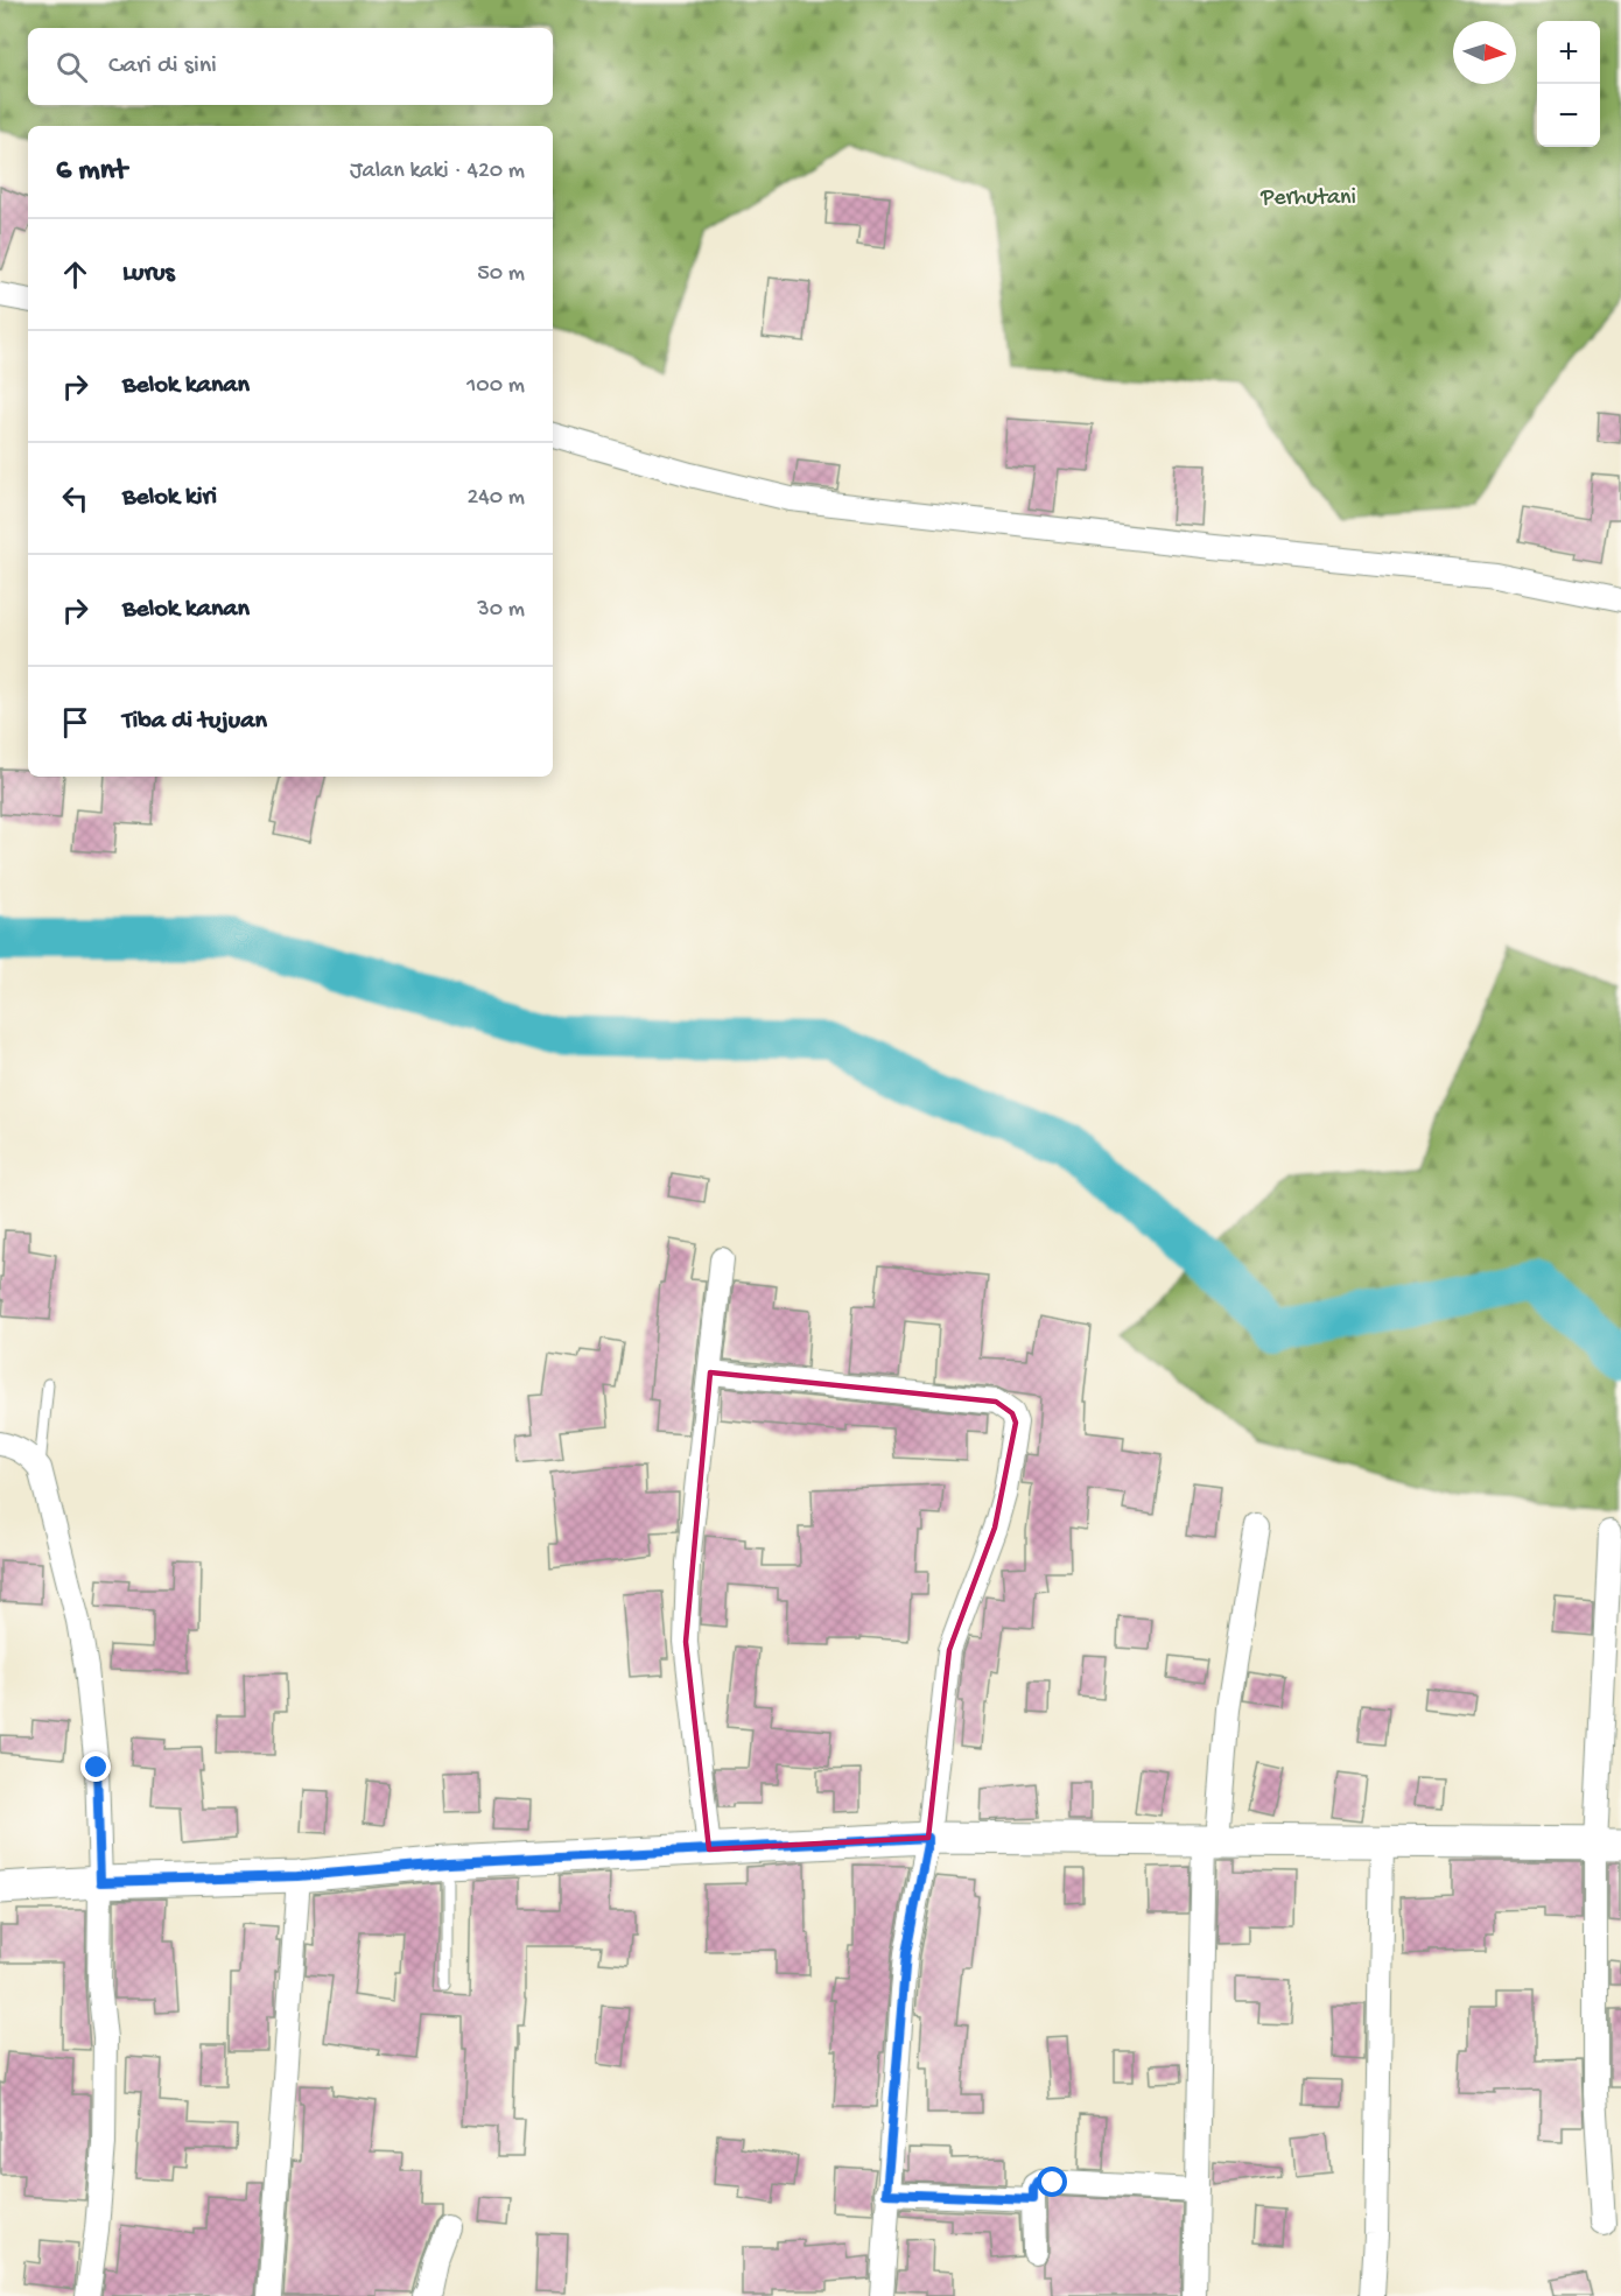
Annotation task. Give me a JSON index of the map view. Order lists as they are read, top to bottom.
{
  "parks": ["Perhutani"],
  "north": "right",
  "page": {
    "map_buttons": ["+", "−"],
    "search": "Cari di sini",
    "heading": ["6 mnt", "Jalan kaki · 420 m"],
    "list": [
      ["Lurus", "50 m"],
      ["Belok kanan", "100 m"],
      ["Belok kiri", "240 m"],
      ["Belok kanan", "30 m"],
      "Tiba di tujuan"
    ]
  }
}
